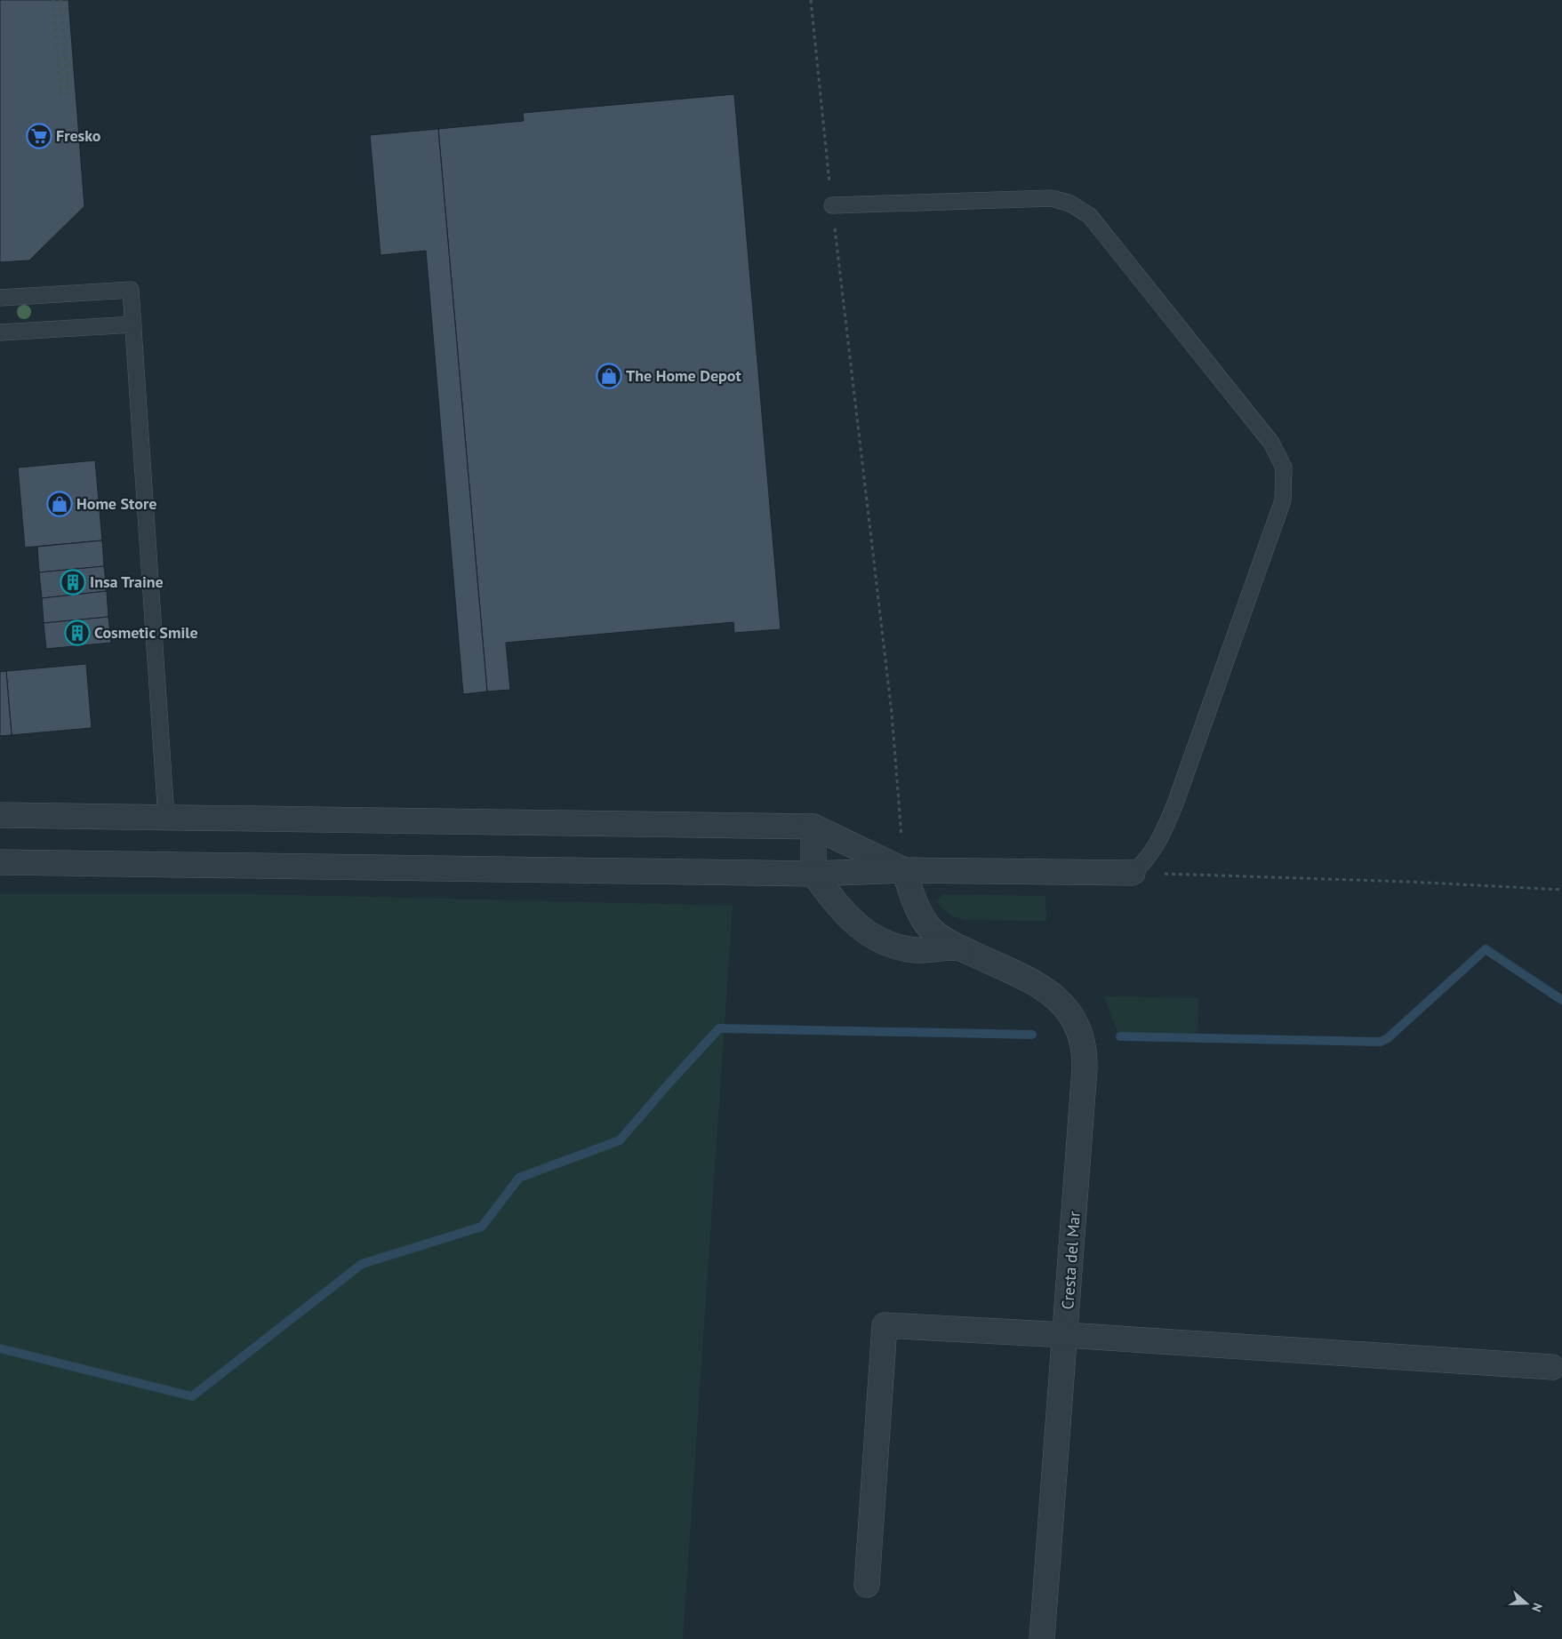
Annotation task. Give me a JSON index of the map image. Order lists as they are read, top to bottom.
{
  "streets": {
    "street": ["Cresta del Mar"]
  },
  "places": {
    "supermarket": ["Fresko"],
    "shop": ["The Home Depot", "Home Store"],
    "building": ["Insa Traine", "Cosmetic Smile"]
  },
  "north": "right"
}
